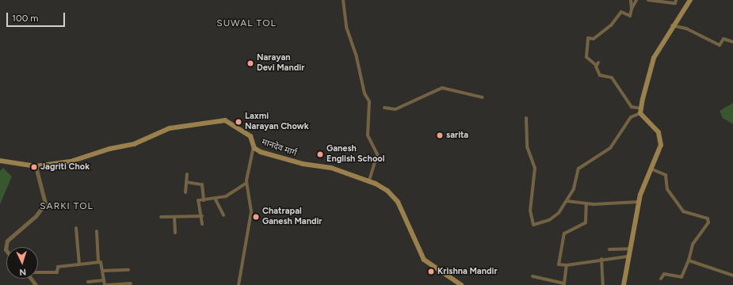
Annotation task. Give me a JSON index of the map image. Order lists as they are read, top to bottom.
{
  "streets": {
    "main road": ["मानदेव मार्ग"]
  },
  "districts": ["SUWAL TOL", "SARKI TOL"],
  "places": [
    "Narayan Devi Mandir",
    "Laxmi Narayan Chowk",
    "sarita",
    "Ganesh English School",
    "Jagriti Chok",
    "Chatrapal Ganesh Mandir",
    "Krishna Mandir"
  ],
  "scale_bar": "100 m",
  "north": "bottom"
}
